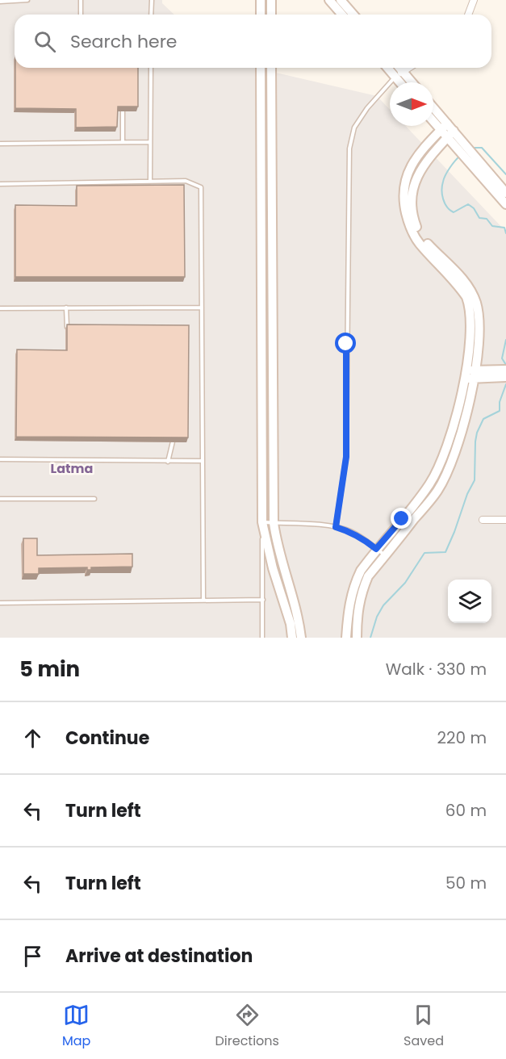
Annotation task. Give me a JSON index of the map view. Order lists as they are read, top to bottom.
{
  "districts": ["Latma"],
  "north": "right",
  "page": {
    "search": "Search here",
    "heading": ["5 min", "Walk · 330 m"],
    "list": [
      ["Continue", "220 m"],
      ["Turn left", "60 m"],
      ["Turn left", "50 m"],
      "Arrive at destination"
    ],
    "nav": ["Map", "Directions", "Saved"]
  }
}
